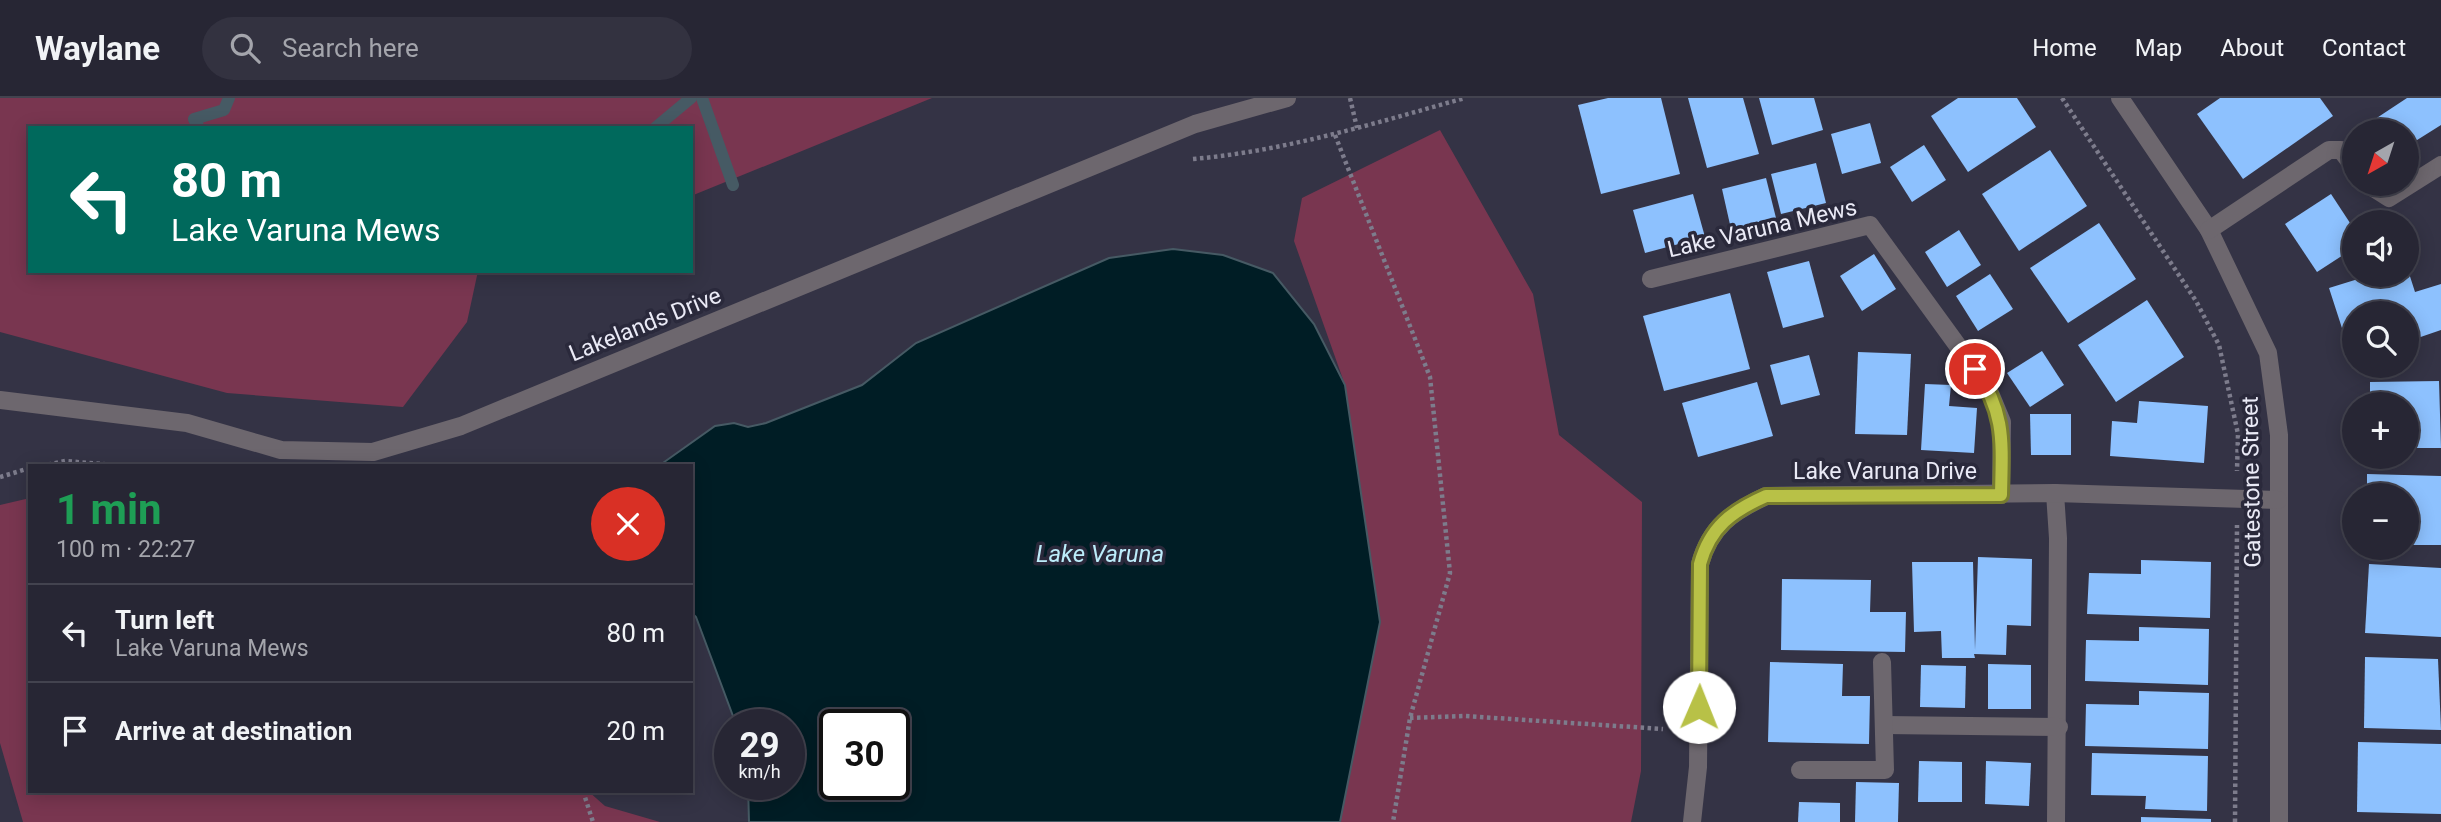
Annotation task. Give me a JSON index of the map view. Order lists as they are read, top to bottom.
{
  "streets": {
    "street": [
      "Lake Varuna Mews",
      "Lakelands Drive",
      "Lake Varuna Drive",
      "Gatestone Street"
    ]
  },
  "crossings": [
    ["Lake Varuna Mews", "Lake Varuna Drive"],
    ["Lake Varuna Drive", "Gatestone Street"]
  ],
  "water": ["Lake Varuna"],
  "north": "bottom left",
  "page": {
    "header": "Waylane",
    "search": "Search here",
    "nav": [
      "Home",
      "Map",
      "About",
      "Contact"
    ],
    "map_buttons": ["+", "−"],
    "turn": ["80 m", "Lake Varuna Mews"],
    "heading": ["1 min", "100 m · 22:27"],
    "list": [
      {
        "name": "Turn left",
        "note": "Lake Varuna Mews",
        "value": "80 m"
      },
      {
        "name": "Arrive at destination",
        "value": "20 m"
      }
    ],
    "speed": "29 km/h",
    "limit": "30"
  }
}
